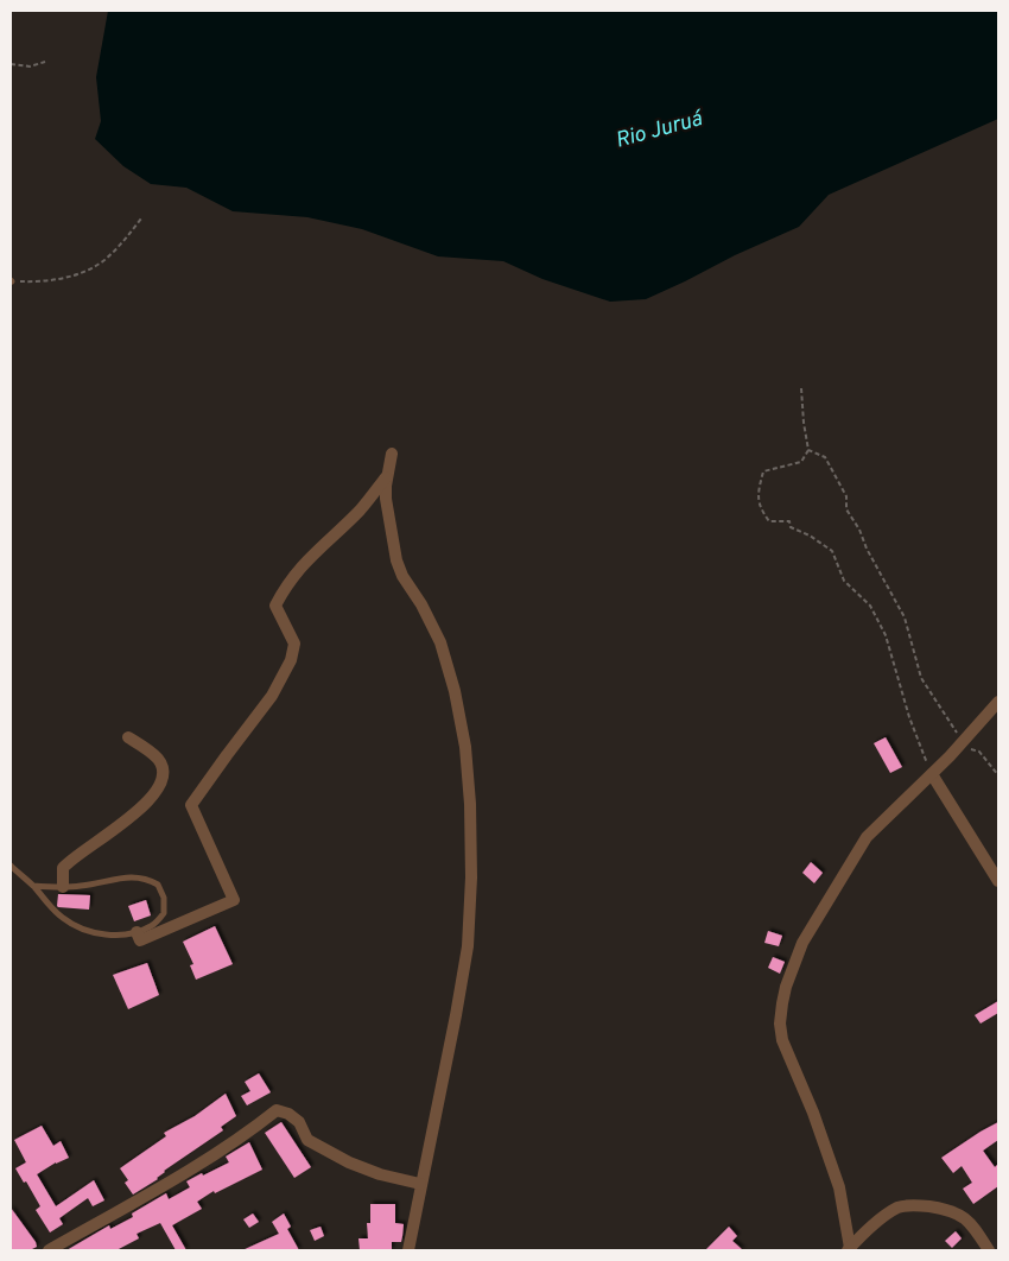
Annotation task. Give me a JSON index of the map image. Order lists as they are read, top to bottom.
{
  "water": ["Rio Juruá"]
}
